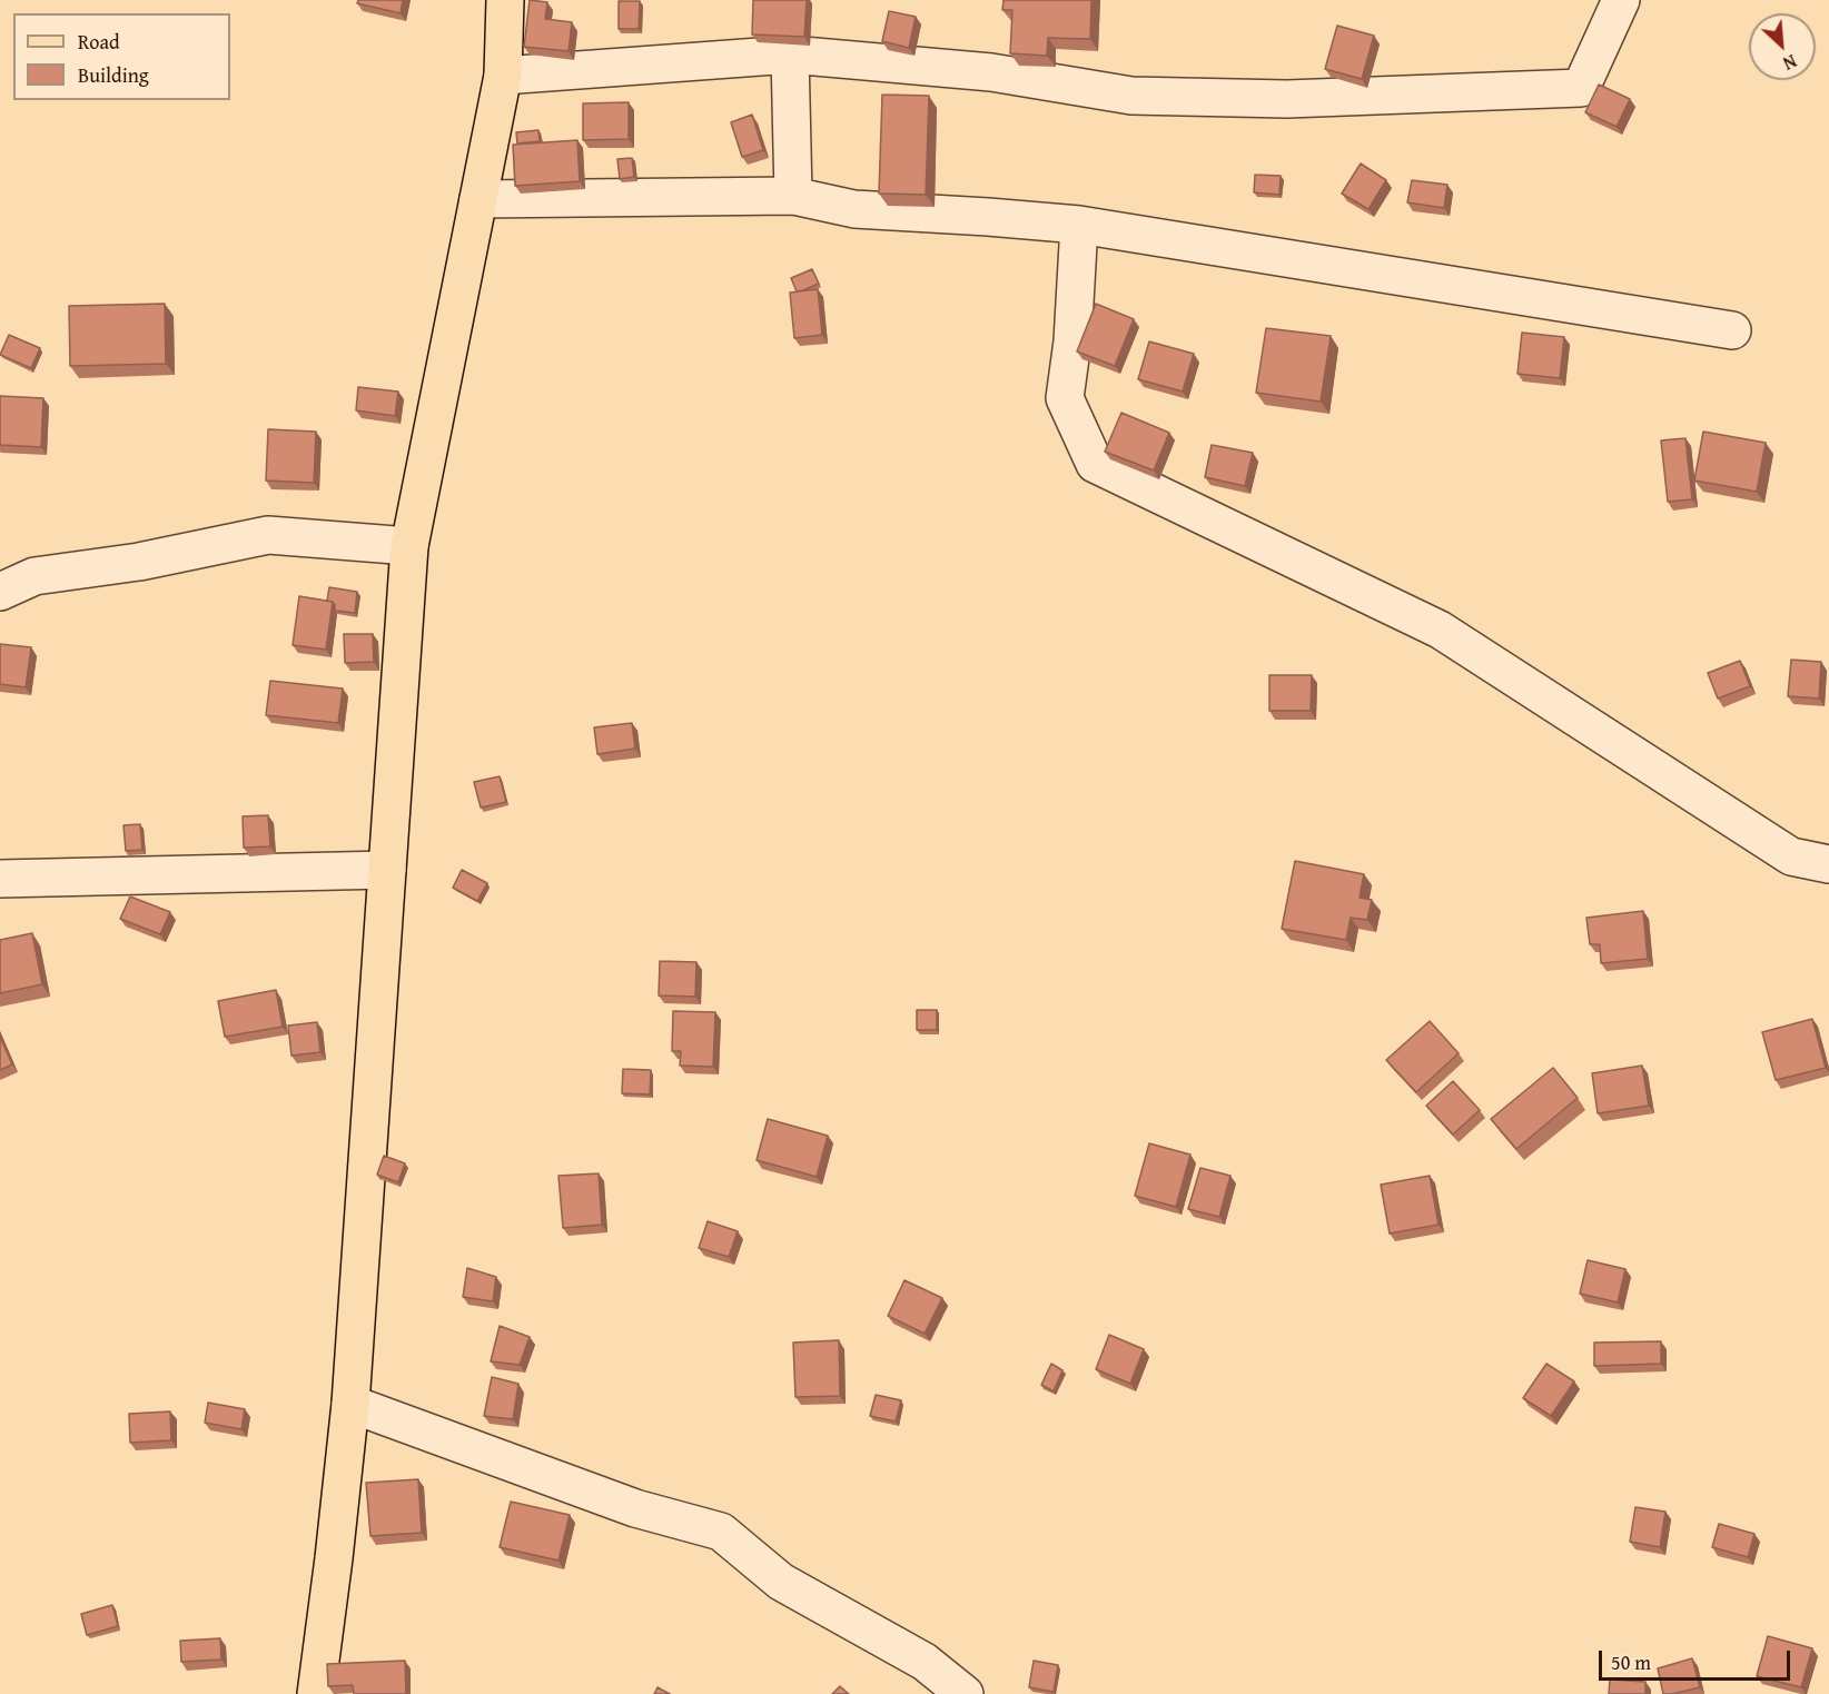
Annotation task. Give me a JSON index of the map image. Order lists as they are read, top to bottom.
{
  "legend": ["Road", "Building"],
  "scale_bar": "50 m",
  "north": "bottom right"
}
